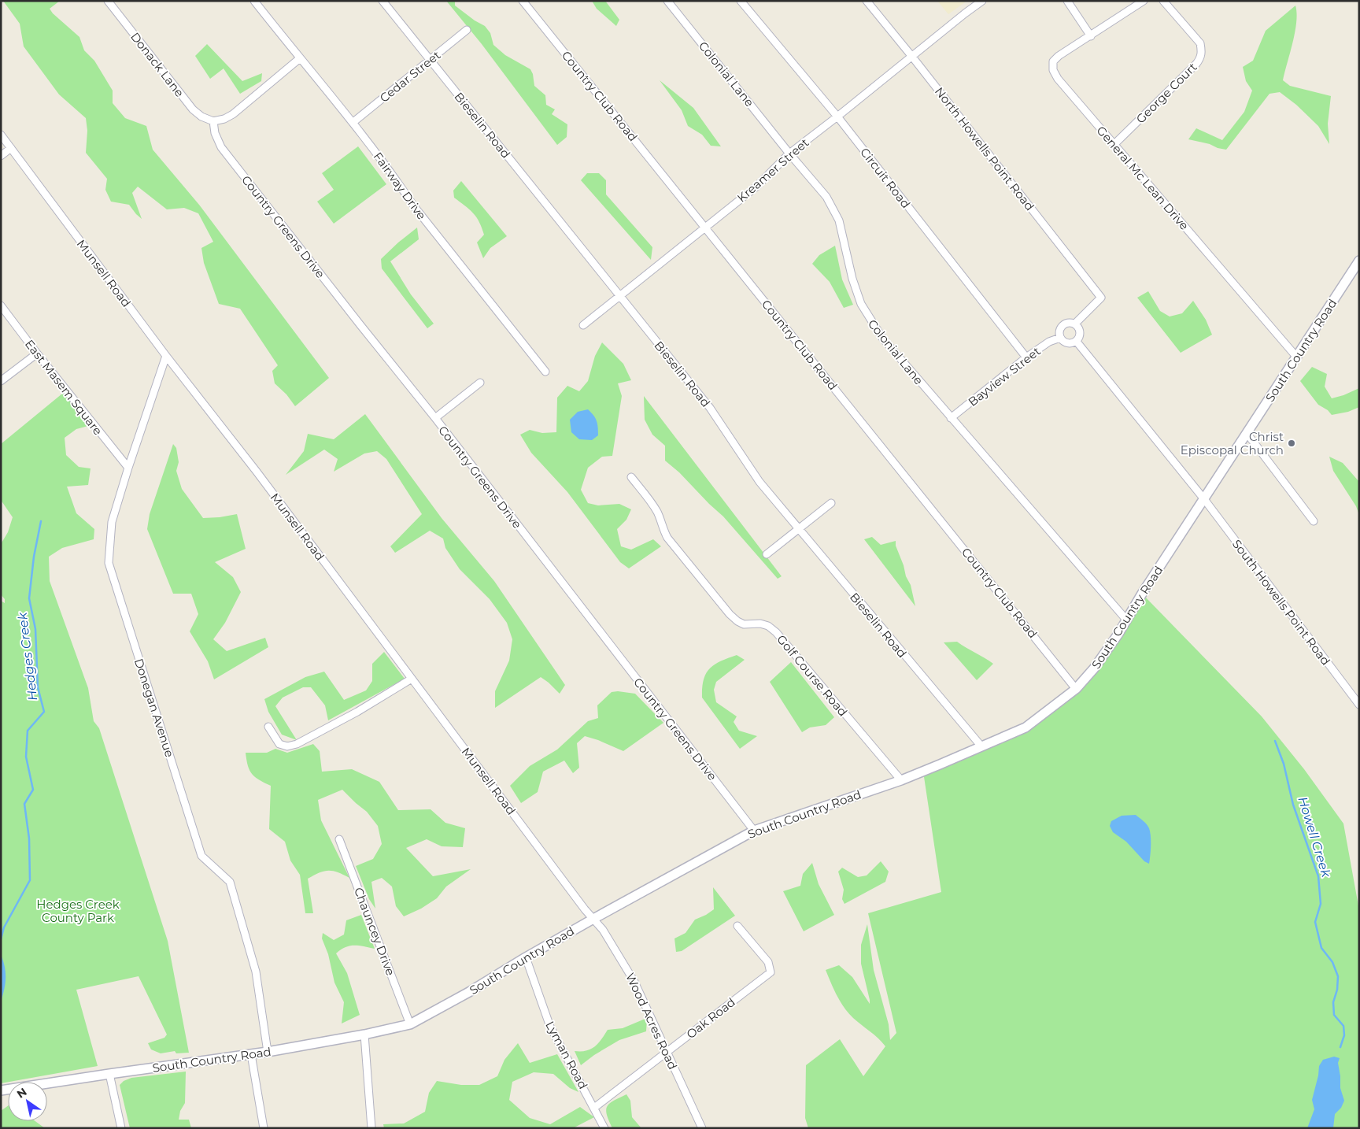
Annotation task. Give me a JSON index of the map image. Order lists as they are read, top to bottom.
{
  "streets": {
    "main road": ["South Country Road"],
    "street": [
      "Donack Lane",
      "Colonial Lane",
      "Cedar Street",
      "George Court",
      "Country Club Road",
      "Bieselin Road",
      "North Howells Point Road",
      "Kreamer Street",
      "Circuit Road",
      "General Mc Lean Drive",
      "Fairway Drive",
      "Country Greens Drive",
      "Munsell Road",
      "Bayview Street",
      "East Masem Square",
      "South Howells Point Road",
      "Golf Course Road",
      "Donegan Avenue",
      "Chauncey Drive",
      "Oak Road",
      "Wood Acres Road",
      "Lyman Road"
    ]
  },
  "crossings": [
    ["Donack Lane", "Country Greens Drive"],
    ["Colonial Lane", "Kreamer Street"],
    ["Colonial Lane", "South Country Road"],
    ["Colonial Lane", "Bayview Street"],
    ["Cedar Street", "Bieselin Road"],
    ["Cedar Street", "Fairway Drive"],
    ["George Court", "General Mc Lean Drive"],
    ["Country Club Road", "Kreamer Street"],
    ["Country Club Road", "South Country Road"],
    ["Bieselin Road", "Kreamer Street"],
    ["Bieselin Road", "South Country Road"],
    ["North Howells Point Road", "Kreamer Street"],
    ["North Howells Point Road", "Bayview Street"],
    ["Kreamer Street", "Circuit Road"],
    ["Circuit Road", "Bayview Street"],
    ["General Mc Lean Drive", "South Country Road"],
    ["Country Greens Drive", "South Country Road"],
    ["Munsell Road", "South Country Road"],
    ["Munsell Road", "Donegan Avenue"],
    ["Munsell Road", "Wood Acres Road"],
    ["South Country Road", "South Howells Point Road"],
    ["South Country Road", "Golf Course Road"],
    ["South Country Road", "Donegan Avenue"],
    ["South Country Road", "Chauncey Drive"],
    ["South Country Road", "Wood Acres Road"],
    ["South Country Road", "Lyman Road"],
    ["East Masem Square", "Donegan Avenue"],
    ["Oak Road", "Wood Acres Road"],
    ["Oak Road", "Lyman Road"]
  ],
  "water": ["Hedges Creek", "Howell Creek"],
  "parks": ["Hedges Creek County Park"],
  "places": ["Christ Episcopal Church"],
  "north": "top left"
}
